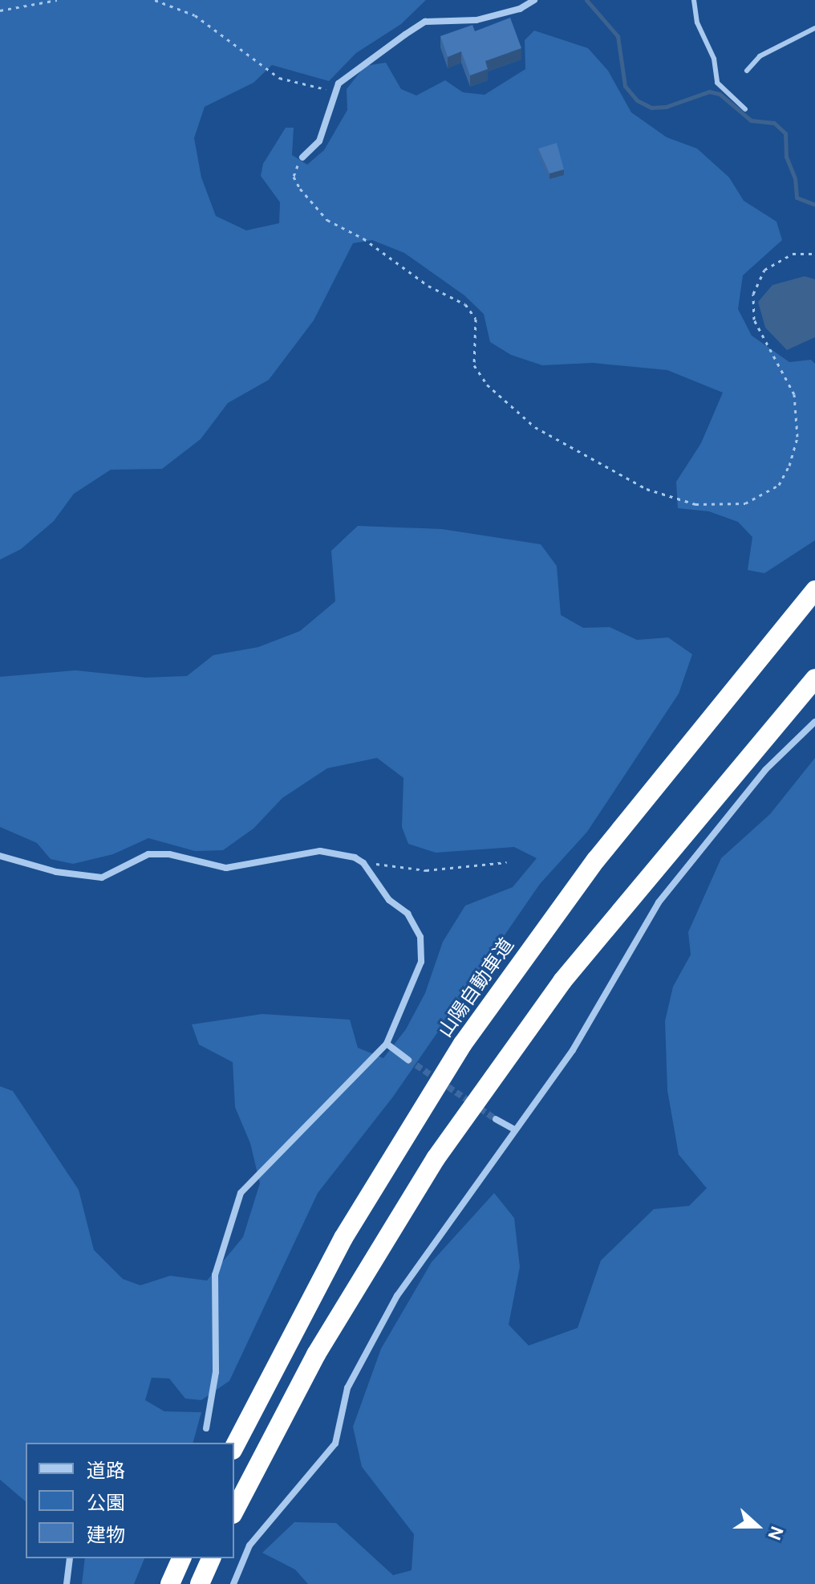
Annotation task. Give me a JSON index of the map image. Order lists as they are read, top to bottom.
{
  "streets": {
    "highway": ["山陽自動車道"]
  },
  "legend": ["道路", "公園", "建物"],
  "north": "right"
}
